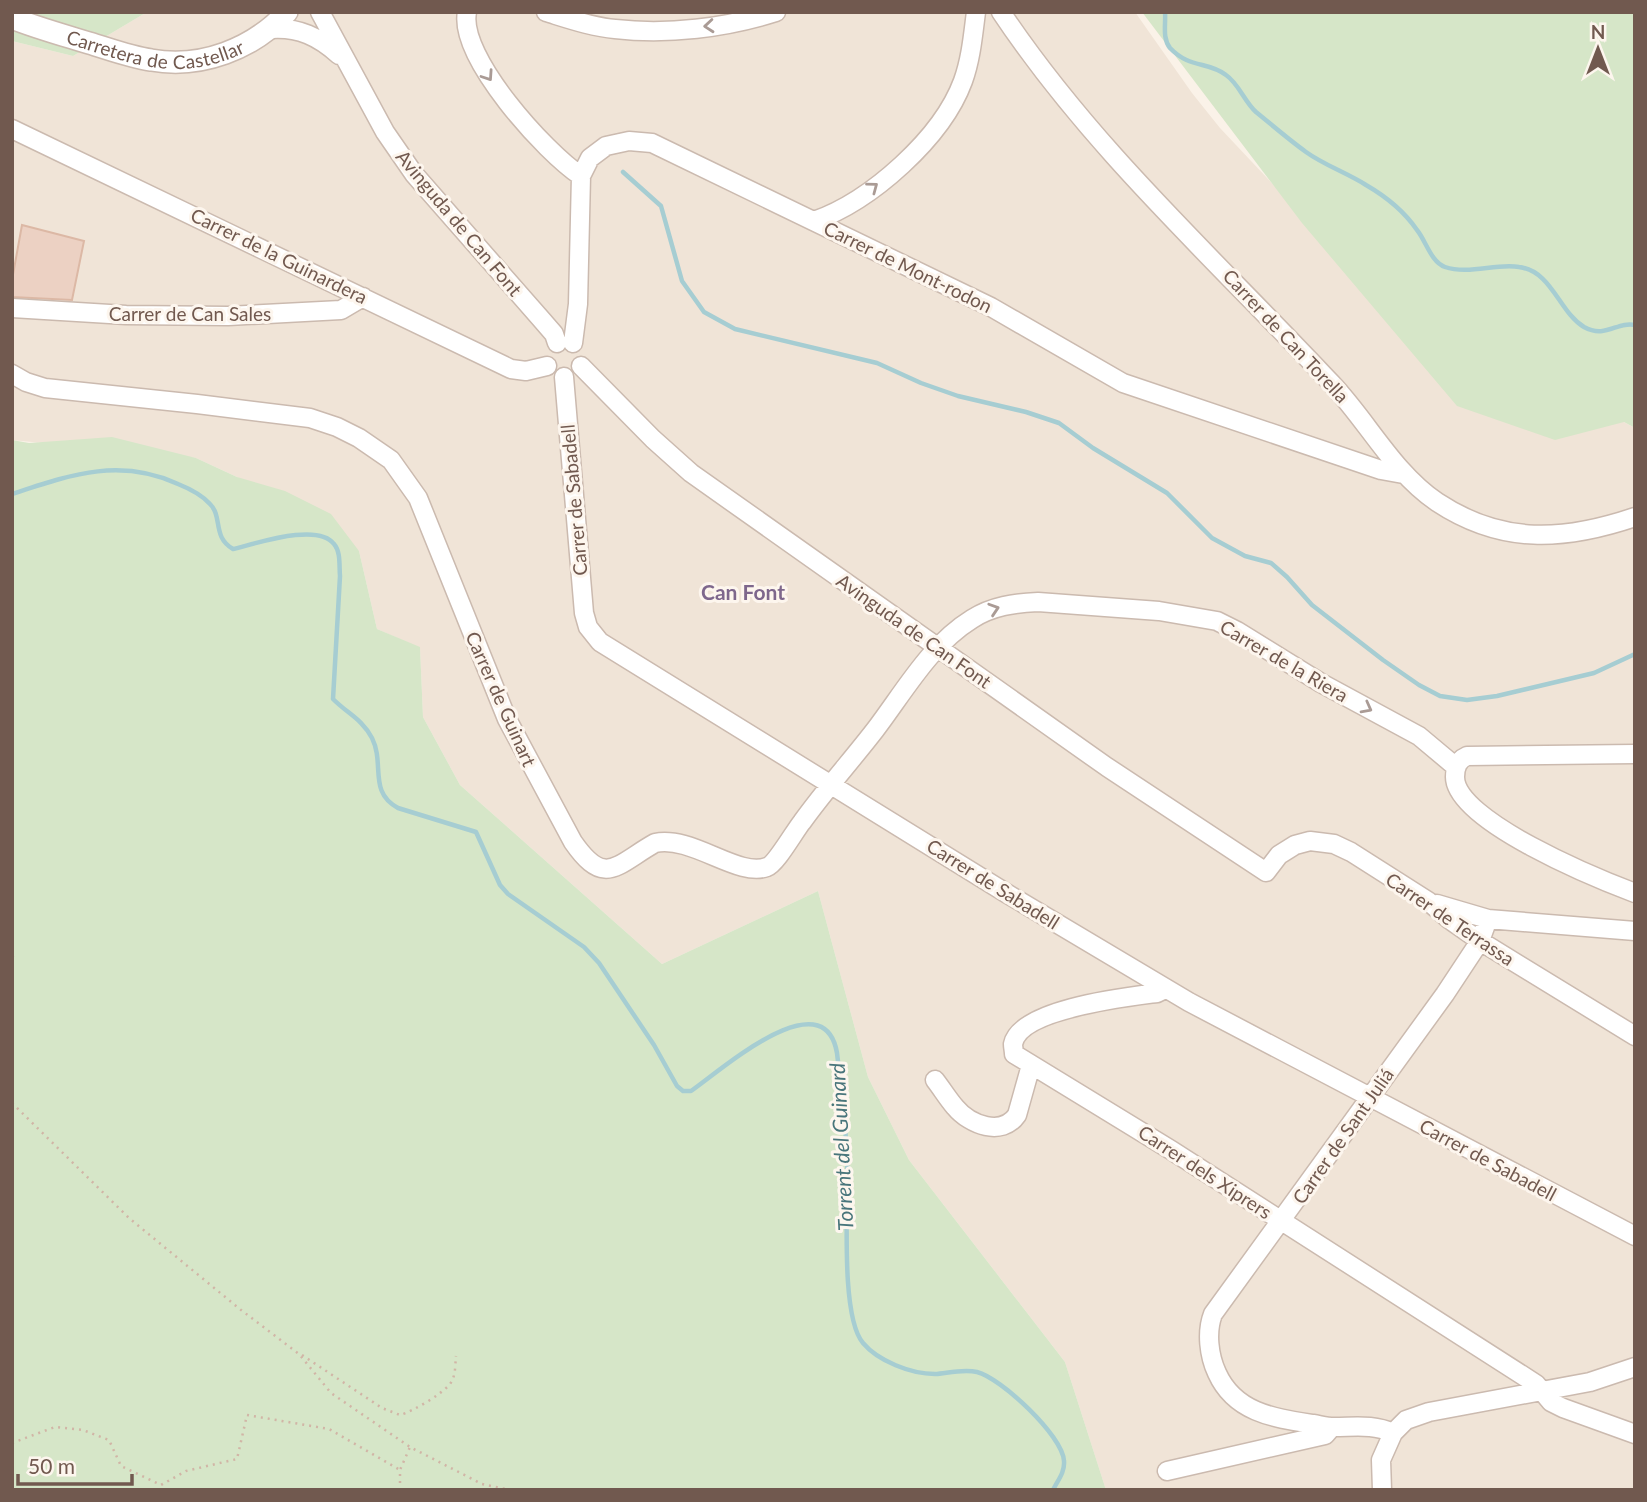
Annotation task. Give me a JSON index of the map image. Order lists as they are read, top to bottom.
{
  "streets": {
    "street": [
      "Carretera de Castellar",
      "Avinguda de Can Font",
      "Carrer de la Guinardera",
      "Carrer de Mont-rodon",
      "Carrer de Can Sales",
      "Carrer de Can Torella",
      "Carrer de Sabadell",
      "Carrer de la Riera",
      "Carrer de Guinart",
      "Carrer de Terrassa",
      "Carrer de Sant Juliá",
      "Carrer dels Xiprers"
    ]
  },
  "crossings": [
    ["Carretera de Castellar", "Avinguda de Can Font"],
    ["Avinguda de Can Font", "Carrer de la Guinardera"],
    ["Avinguda de Can Font", "Carrer de Sabadell"],
    ["Avinguda de Can Font", "Carrer de la Riera"],
    ["Avinguda de Can Font", "Carrer de Guinart"],
    ["Avinguda de Can Font", "Carrer de Terrassa"],
    ["Carrer de la Guinardera", "Carrer de Can Sales"],
    ["Carrer de la Guinardera", "Carrer de Sabadell"],
    ["Carrer de Mont-rodon", "Carrer de Can Torella"],
    ["Carrer de Sabadell", "Carrer de Guinart"],
    ["Carrer de Sabadell", "Carrer de Sant Juliá"],
    ["Carrer de Sabadell", "Carrer dels Xiprers"],
    ["Carrer de la Riera", "Carrer de Guinart"],
    ["Carrer de Terrassa", "Carrer de Sant Juliá"],
    ["Carrer de Sant Juliá", "Carrer dels Xiprers"]
  ],
  "one_way": ["Carrer de la Riera"],
  "districts": ["Can Font"],
  "water": ["Torrent del Guinard"],
  "scale_bar": "50 m",
  "north": "top"
}
